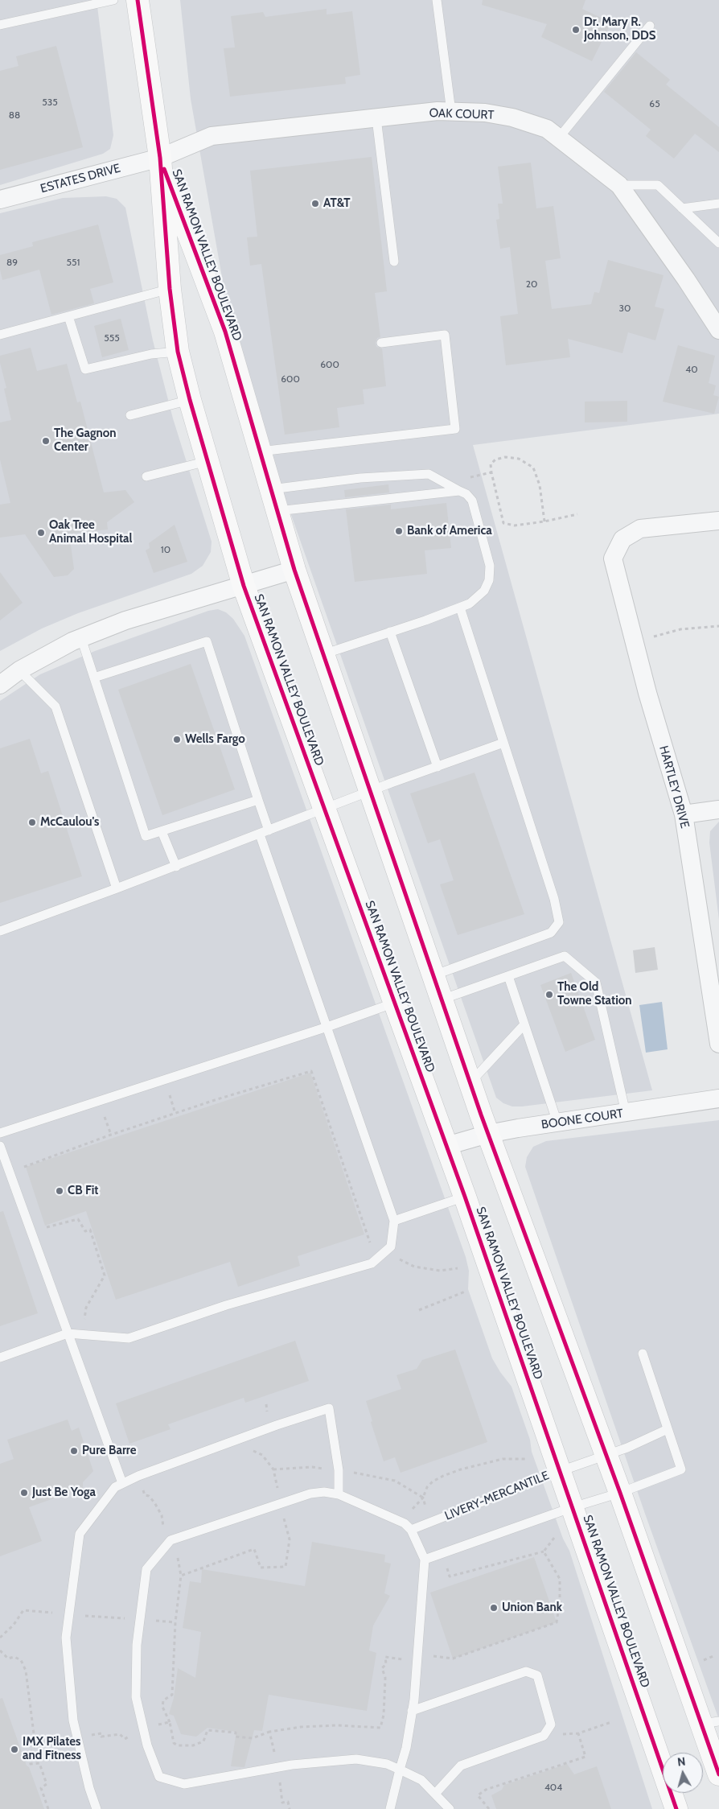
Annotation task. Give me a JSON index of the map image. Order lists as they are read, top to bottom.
{
  "streets": {
    "main road": ["SAN RAMON VALLEY BOULEVARD"],
    "street": [
      "OAK COURT",
      "ESTATES DRIVE",
      "HARTLEY DRIVE",
      "BOONE COURT"
    ],
    "lane": ["LIVERY-MERCANTILE"]
  },
  "crossings": [
    ["OAK COURT", "ESTATES DRIVE"],
    ["OAK COURT", "SAN RAMON VALLEY BOULEVARD"],
    ["ESTATES DRIVE", "SAN RAMON VALLEY BOULEVARD"],
    ["SAN RAMON VALLEY BOULEVARD", "BOONE COURT"],
    ["SAN RAMON VALLEY BOULEVARD", "LIVERY-MERCANTILE"]
  ],
  "places": [
    "Dr. Mary R. Johnson, DDS",
    "AT&T",
    "The Gagnon Center",
    "Bank of America",
    "Oak Tree Animal Hospital",
    "Wells Fargo",
    "McCaulou's",
    "The Old Towne Station",
    "CB Fit",
    "Pure Barre",
    "Just Be Yoga",
    "Union Bank",
    "IMX Pilates and Fitness"
  ],
  "house_numbers": [
    "535",
    "65",
    "88",
    "89",
    "551",
    "20",
    "30",
    "555",
    "600",
    "40",
    "600",
    "10",
    "404"
  ],
  "north": "top"
}
